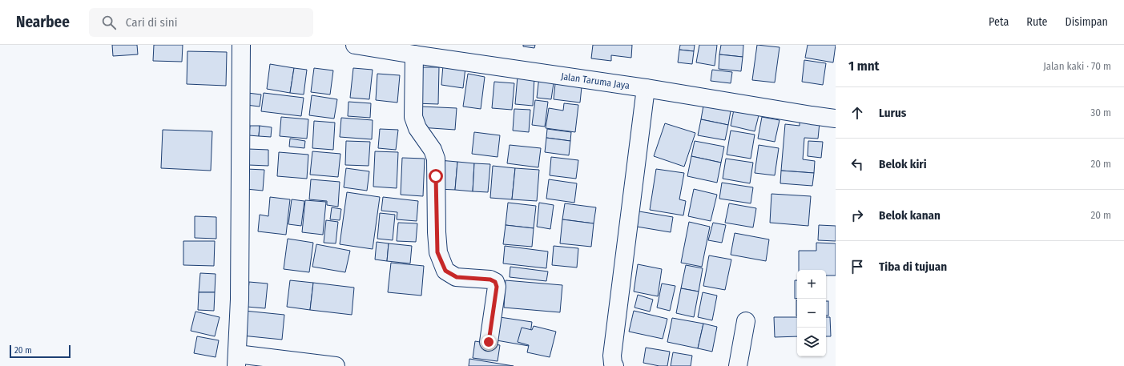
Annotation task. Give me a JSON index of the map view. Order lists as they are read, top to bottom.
{
  "streets": {
    "street": ["Jalan Taruma Jaya"]
  },
  "scale_bar": "20 m",
  "page": {
    "header": "Nearbee",
    "search": "Cari di sini",
    "nav": ["Peta", "Rute", "Disimpan"],
    "heading": ["1 mnt", "Jalan kaki · 70 m"],
    "list": [
      ["Lurus", "30 m"],
      ["Belok kiri", "20 m"],
      ["Belok kanan", "20 m"],
      "Tiba di tujuan"
    ],
    "map_buttons": ["+", "−"],
    "scale": "20 m"
  }
}
